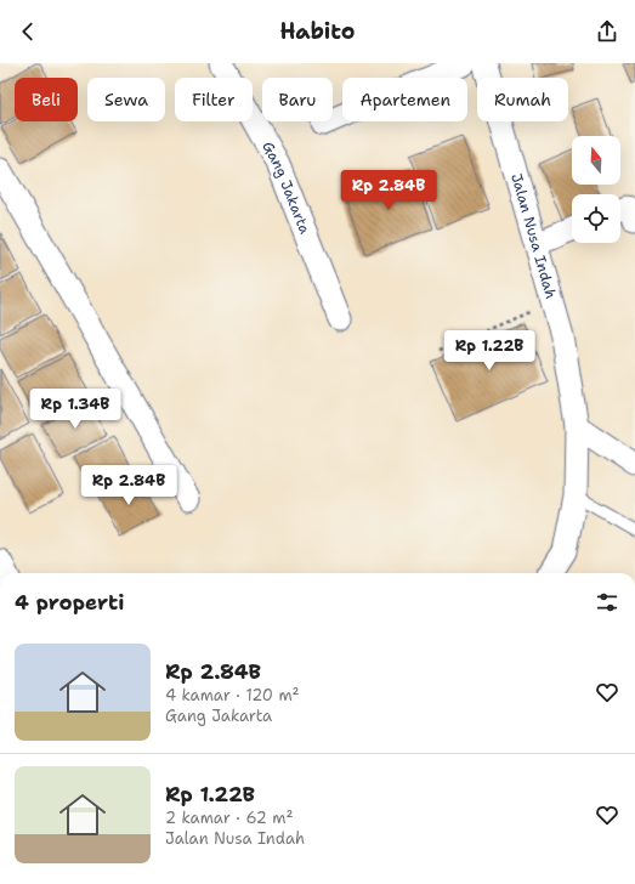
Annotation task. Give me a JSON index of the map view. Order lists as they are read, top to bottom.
{
  "streets": {
    "street": ["Gang Jakarta", "Jalan Nusa Indah"]
  },
  "north": "top",
  "page": {
    "header": "Habito",
    "chip": [
      "Beli",
      "Sewa",
      "Filter",
      "Baru",
      "Apartemen",
      "Rumah"
    ],
    "price": [
      "Rp 2.84B",
      "Rp 1.22B",
      "Rp 1.34B",
      "Rp 2.84B"
    ],
    "heading": "4 properti",
    "list": [
      {
        "name": "Rp 2.84B",
        "note": "4 kamar · 120 m² · Gang Jakarta"
      },
      {
        "name": "Rp 1.22B",
        "note": "2 kamar · 62 m² · Jalan Nusa Indah"
      }
    ]
  }
}
